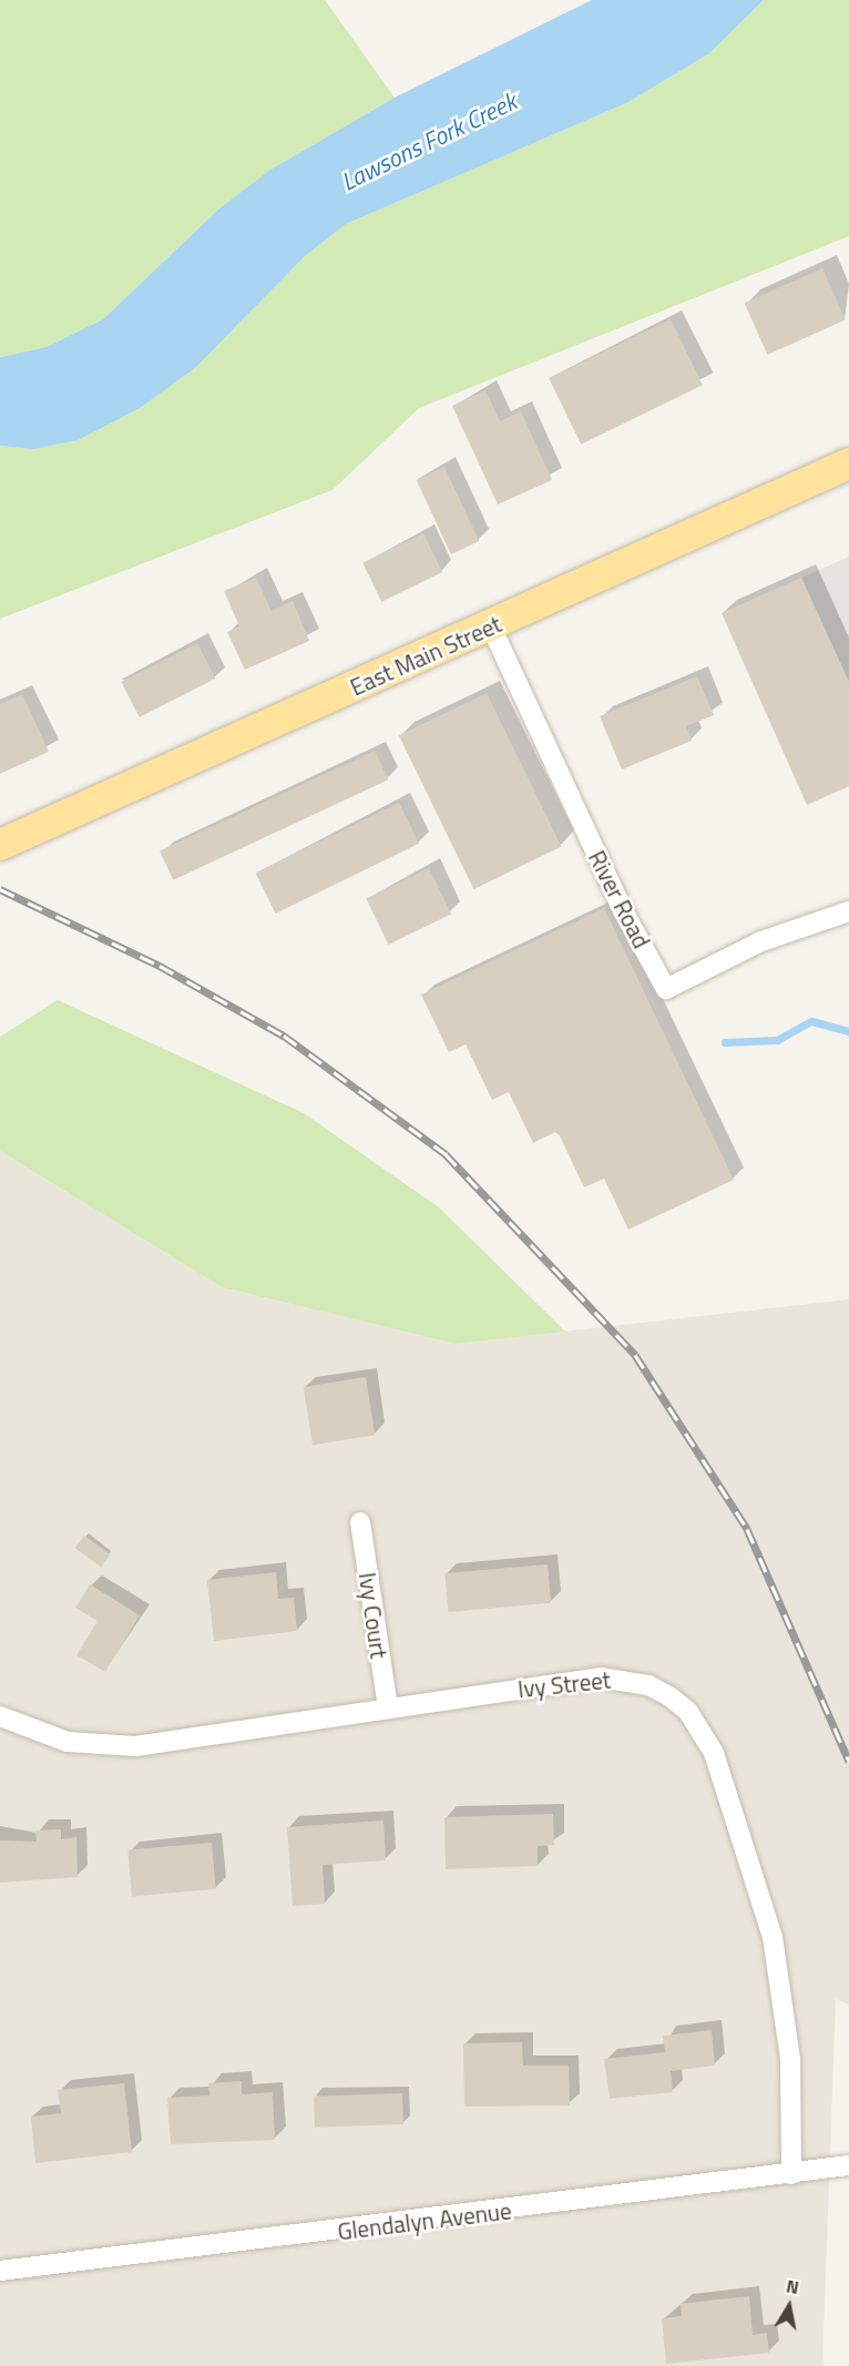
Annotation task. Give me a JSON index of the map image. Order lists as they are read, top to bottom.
{
  "streets": {
    "main road": ["East Main Street"],
    "street": [
      "River Road",
      "Ivy Court",
      "Ivy Street",
      "Glendalyn Avenue"
    ]
  },
  "crossings": [
    ["East Main Street", "River Road"],
    ["Ivy Court", "Ivy Street"],
    ["Ivy Street", "Glendalyn Avenue"]
  ],
  "water": ["Lawsons Fork Creek"],
  "north": "top"
}
